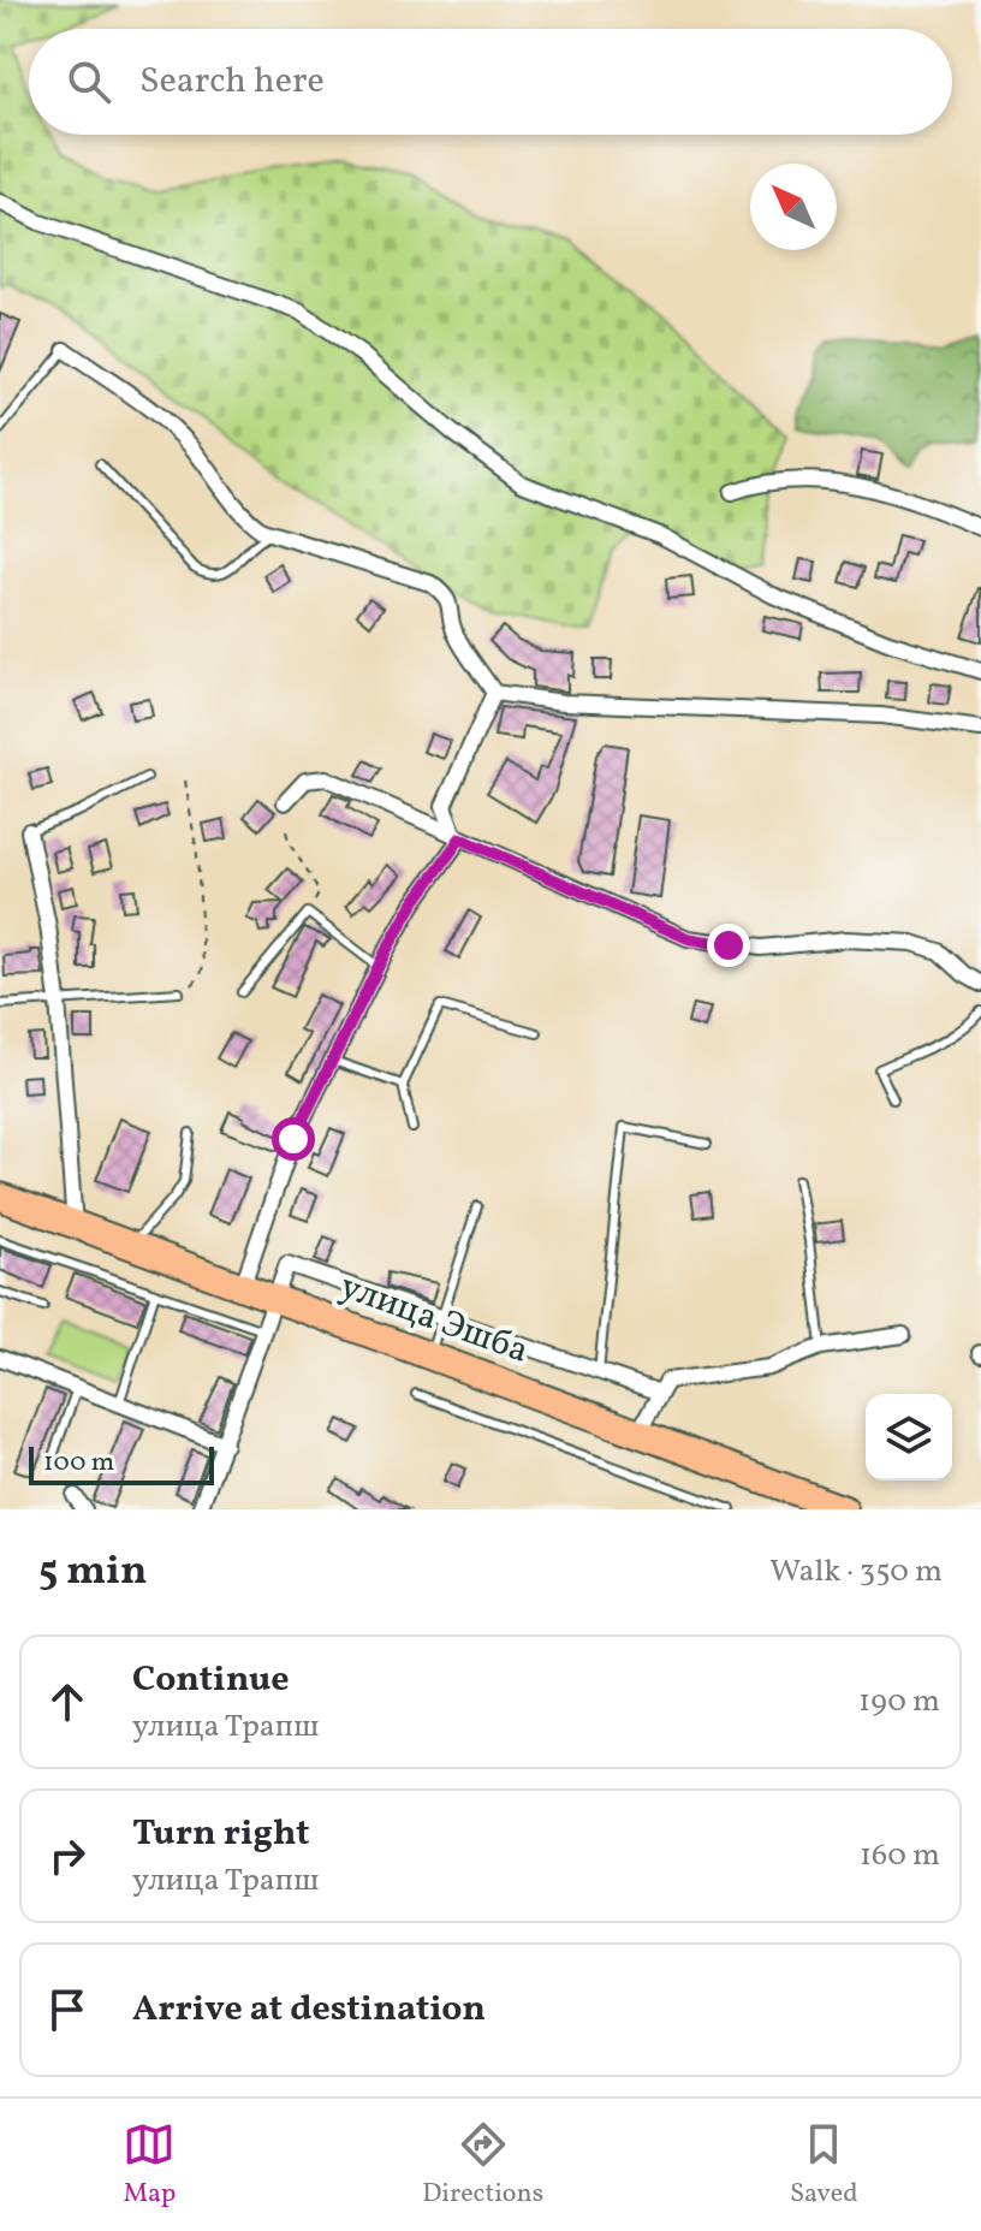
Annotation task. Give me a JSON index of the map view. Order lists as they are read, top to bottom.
{
  "streets": {
    "highway": ["улица Эшба"]
  },
  "scale_bar": "100 m",
  "north": "top left",
  "page": {
    "search": "Search here",
    "scale": "100 m",
    "heading": ["5 min", "Walk · 350 m"],
    "list": [
      ["Continue", "улица Трапш", "190 m"],
      ["Turn right", "улица Трапш", "160 m"],
      "Arrive at destination"
    ],
    "nav": ["Map", "Directions", "Saved"]
  }
}
